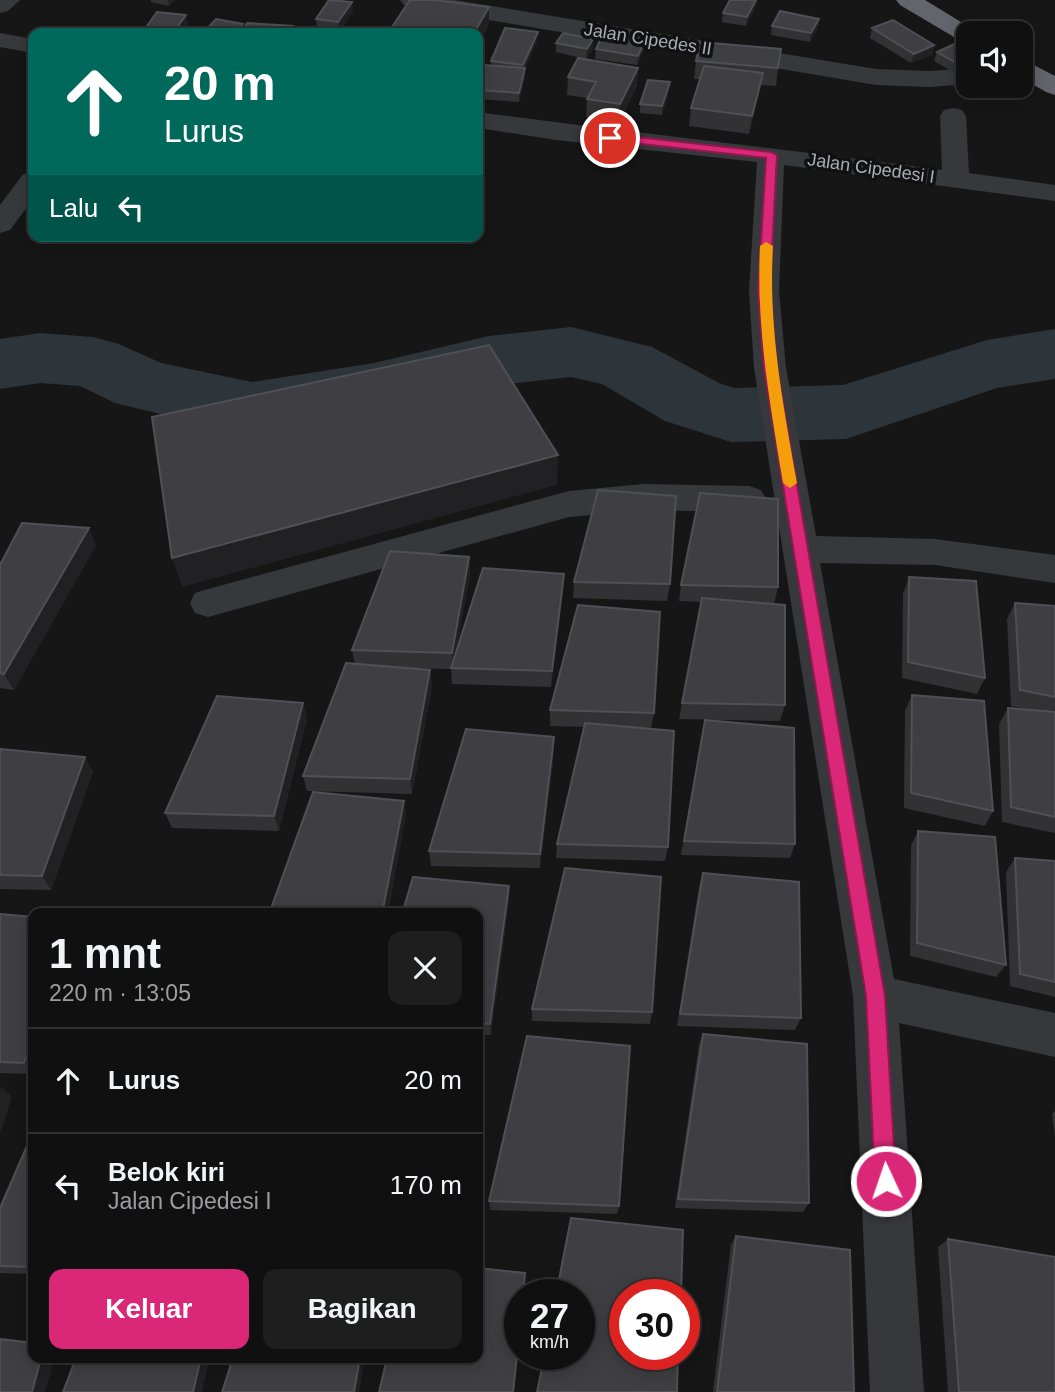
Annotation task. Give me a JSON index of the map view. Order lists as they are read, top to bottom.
{
  "streets": {
    "street": ["Jalan Cipedes II", "Jalan Cipedesi I"]
  },
  "page": {
    "turn": ["20 m", "Lurus"],
    "then": "Lalu",
    "heading": ["1 mnt", "220 m · 13:05"],
    "list": [
      {
        "name": "Lurus",
        "value": "20 m"
      },
      {
        "name": "Belok kiri",
        "note": "Jalan Cipedesi I",
        "value": "170 m"
      }
    ],
    "buttons": ["Keluar", "Bagikan"],
    "speed": "27 km/h",
    "limit": "30"
  }
}
